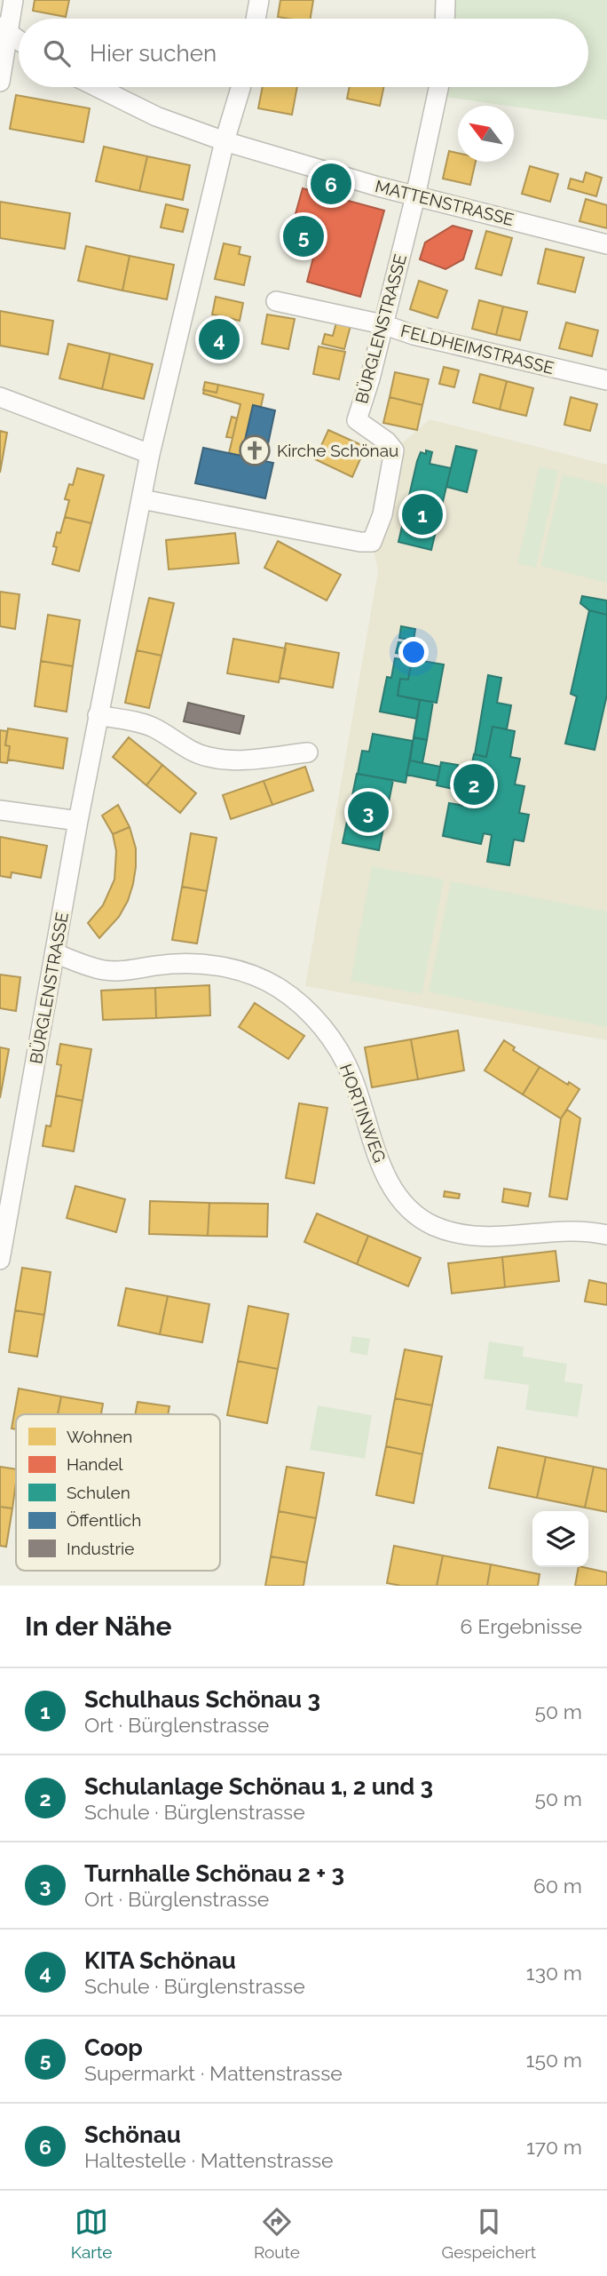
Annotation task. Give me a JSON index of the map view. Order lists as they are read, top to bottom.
{
  "streets": {
    "street": [
      "MATTENSTRASSE",
      "BÜRGLENSTRASSE",
      "FELDHEIMSTRASSE",
      "HORTINWEG"
    ]
  },
  "crossings": [
    ["MATTENSTRASSE", "BÜRGLENSTRASSE"],
    ["BÜRGLENSTRASSE", "FELDHEIMSTRASSE"],
    ["BÜRGLENSTRASSE", "HORTINWEG"]
  ],
  "places": {
    "church": ["Kirche Schönau"]
  },
  "legend": [
    "Wohnen",
    "Handel",
    "Schulen",
    "Öffentlich",
    "Industrie"
  ],
  "north": "top left",
  "page": {
    "search": "Hier suchen",
    "pins": [
      "6",
      "5",
      "4",
      "1",
      "2",
      "3"
    ],
    "heading": ["In der Nähe", "6 Ergebnisse"],
    "list": [
      {
        "mark": "1",
        "name": "Schulhaus Schönau 3",
        "note": "Ort · Bürglenstrasse",
        "value": "50 m"
      },
      {
        "mark": "2",
        "name": "Schulanlage Schönau 1, 2 und 3",
        "note": "Schule · Bürglenstrasse",
        "value": "50 m"
      },
      {
        "mark": "3",
        "name": "Turnhalle Schönau 2 + 3",
        "note": "Ort · Bürglenstrasse",
        "value": "60 m"
      },
      {
        "mark": "4",
        "name": "KITA Schönau",
        "note": "Schule · Bürglenstrasse",
        "value": "130 m"
      },
      {
        "mark": "5",
        "name": "Coop",
        "note": "Supermarkt · Mattenstrasse",
        "value": "150 m"
      },
      {
        "mark": "6",
        "name": "Schönau",
        "note": "Haltestelle · Mattenstrasse",
        "value": "170 m"
      }
    ],
    "nav": ["Karte", "Route", "Gespeichert"]
  }
}
